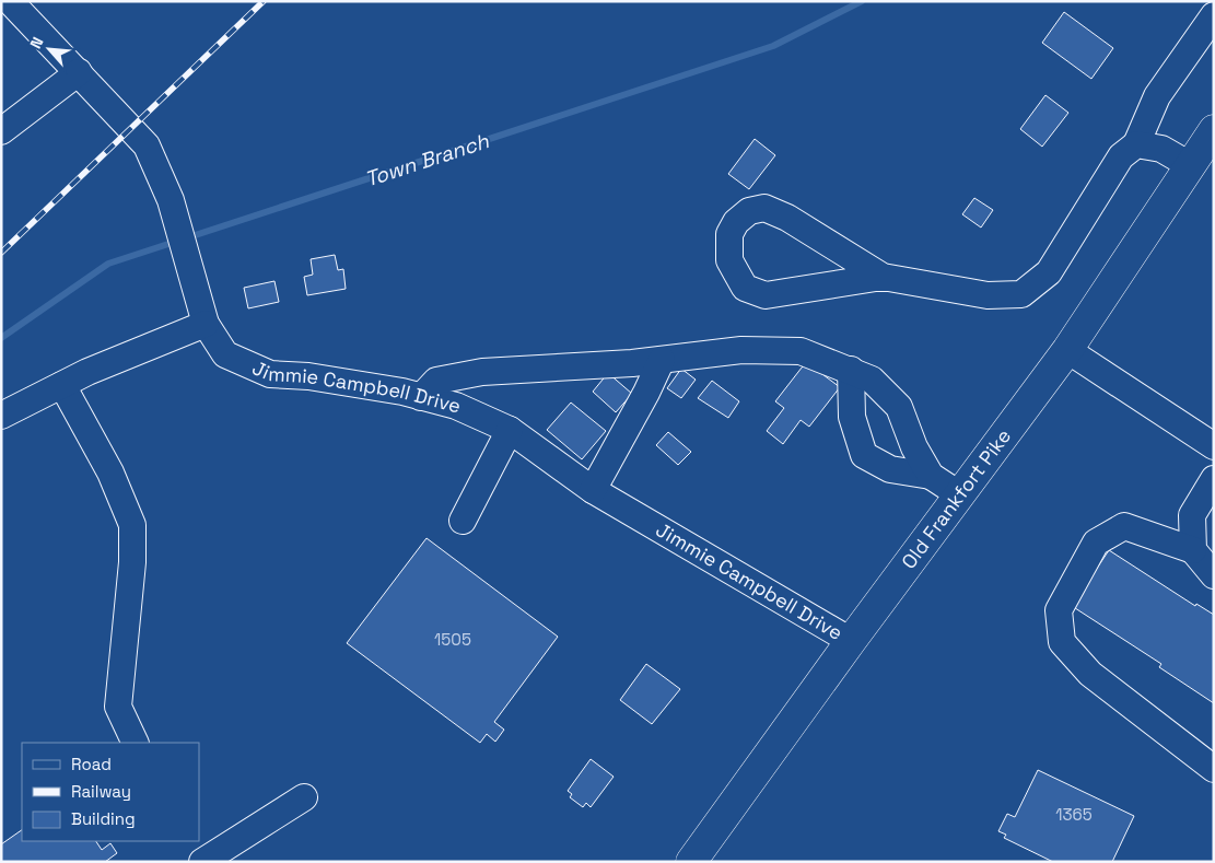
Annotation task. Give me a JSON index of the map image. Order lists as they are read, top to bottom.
{
  "streets": {
    "main road": ["Old Frankfort Pike"],
    "street": ["Jimmie Campbell Drive"]
  },
  "crossings": [
    ["Jimmie Campbell Drive", "Old Frankfort Pike"]
  ],
  "water": ["Town Branch"],
  "house_numbers": ["1505", "1365"],
  "legend": ["Road", "Railway", "Building"],
  "north": "top left"
}
